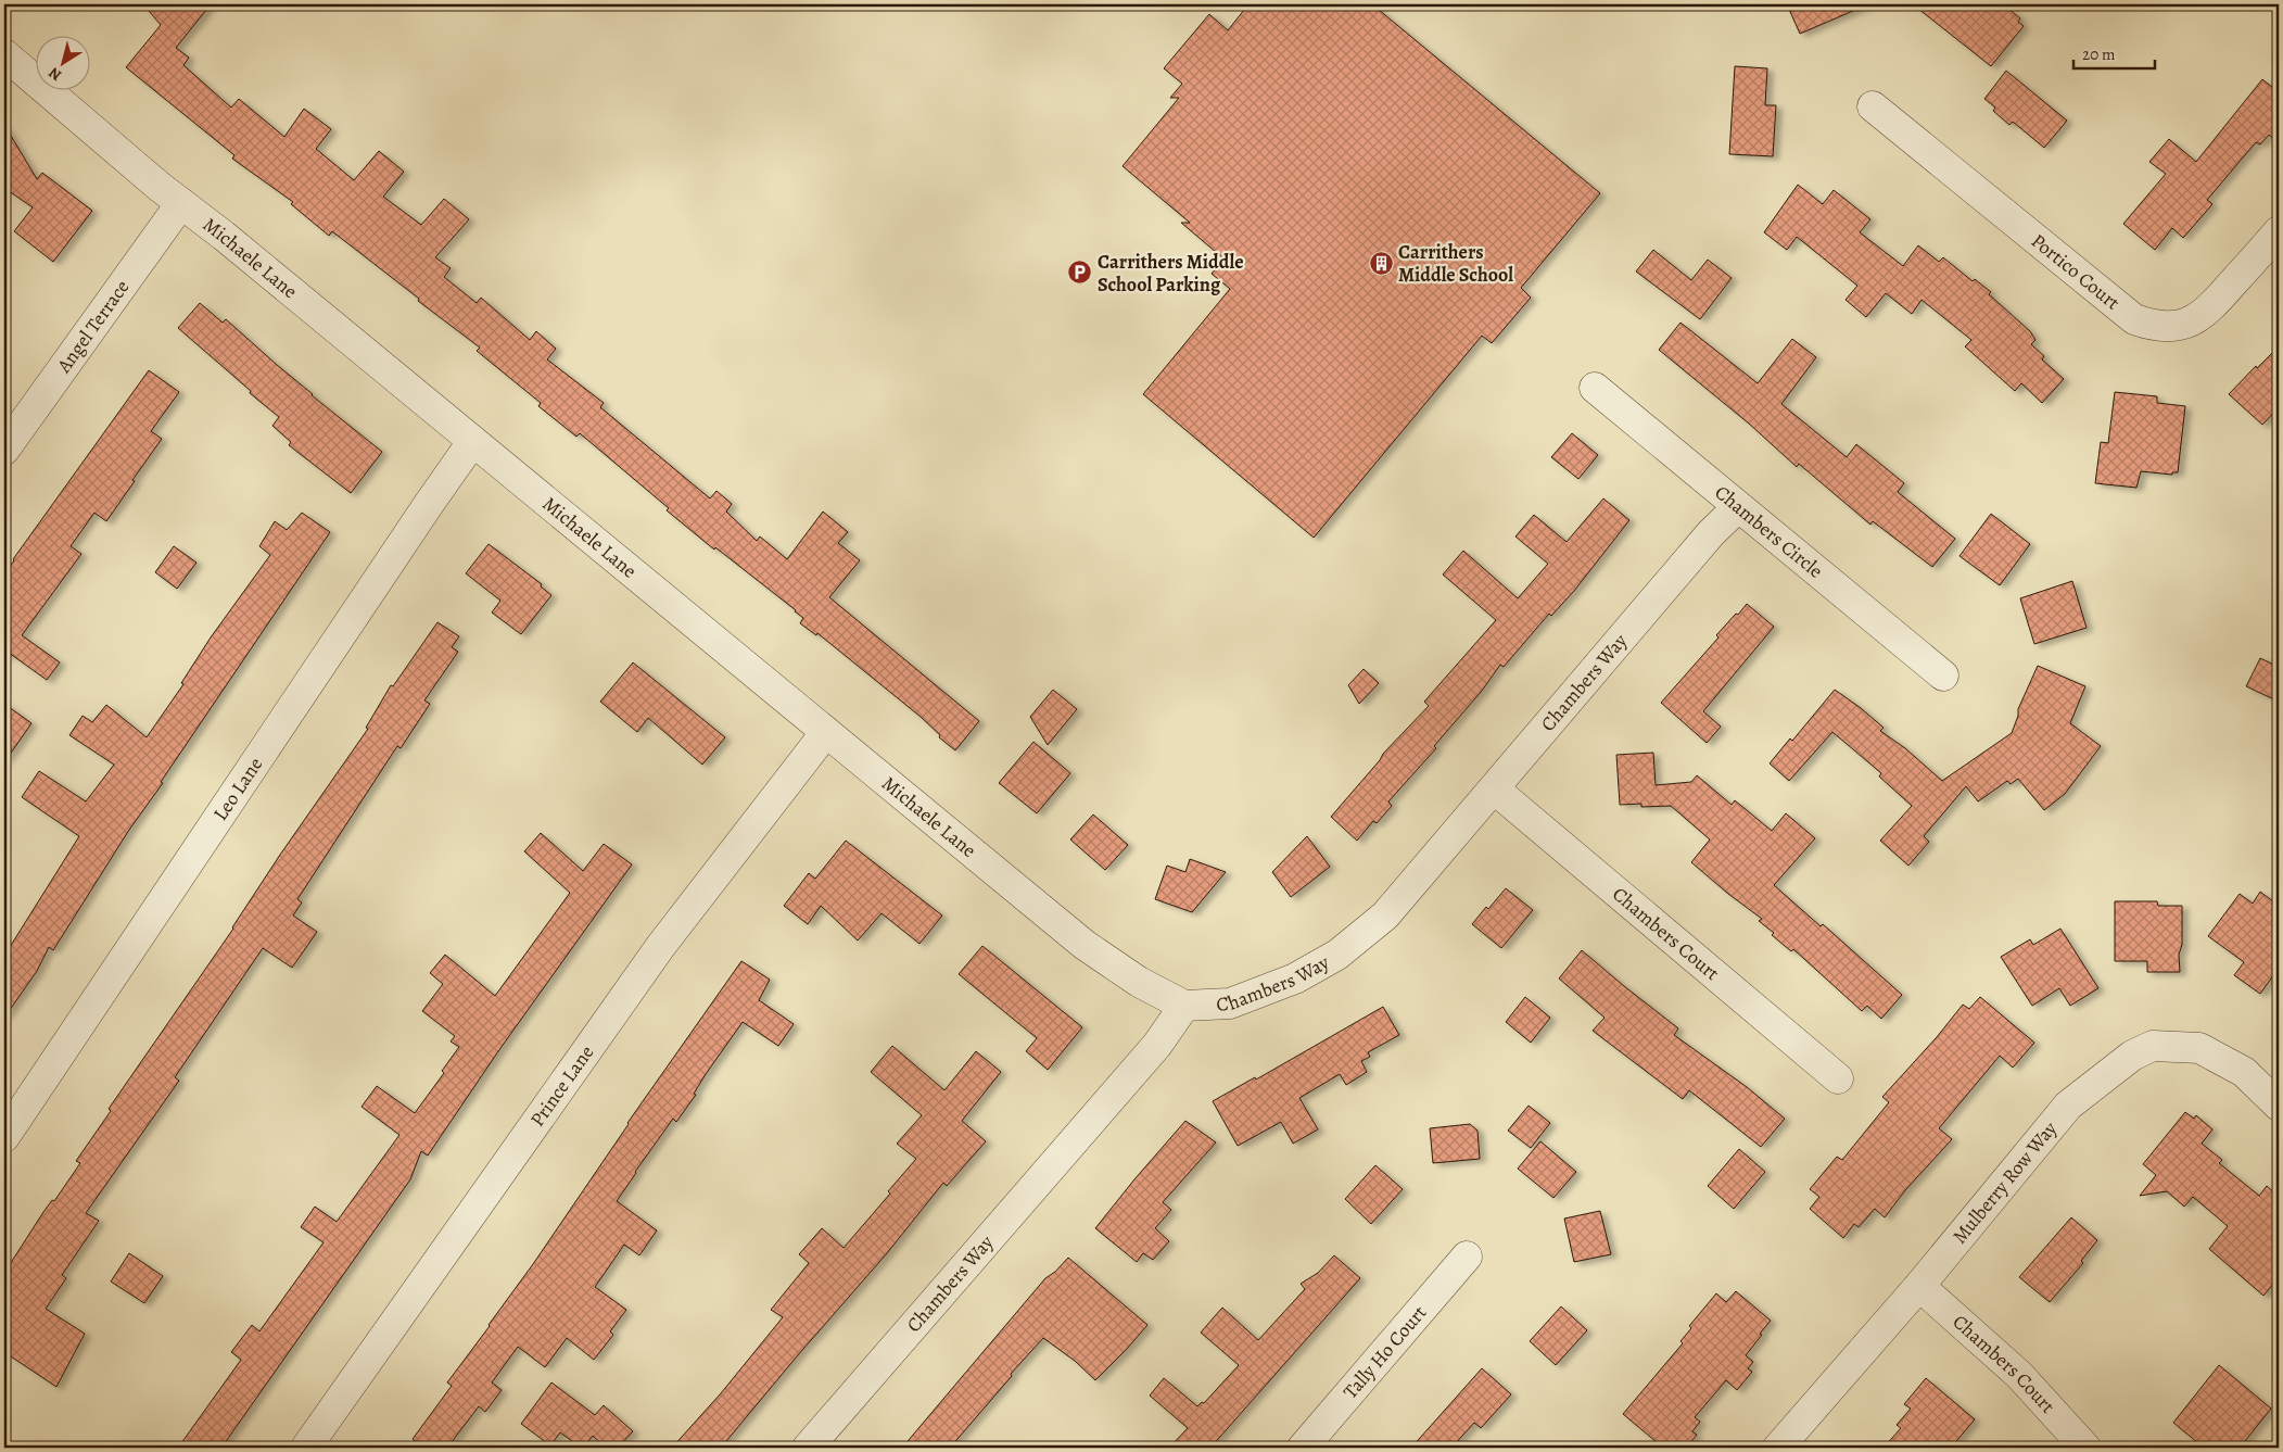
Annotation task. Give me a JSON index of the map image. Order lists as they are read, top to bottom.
{
  "streets": {
    "street": [
      "Michaele Lane",
      "Portico Court",
      "Angel Terrace",
      "Chambers Circle",
      "Chambers Way",
      "Leo Lane",
      "Chambers Court",
      "Prince Lane",
      "Mulberry Row Way",
      "Tally Ho Court"
    ]
  },
  "crossings": [
    ["Michaele Lane", "Angel Terrace"],
    ["Michaele Lane", "Chambers Way"],
    ["Michaele Lane", "Leo Lane"],
    ["Michaele Lane", "Prince Lane"],
    ["Chambers Circle", "Chambers Way"],
    ["Chambers Way", "Chambers Court"],
    ["Chambers Court", "Mulberry Row Way"]
  ],
  "places": {
    "building": ["Carrithers Middle School"],
    "parking": ["Carrithers Middle School Parking"]
  },
  "scale_bar": "20 m",
  "north": "bottom left"
}
